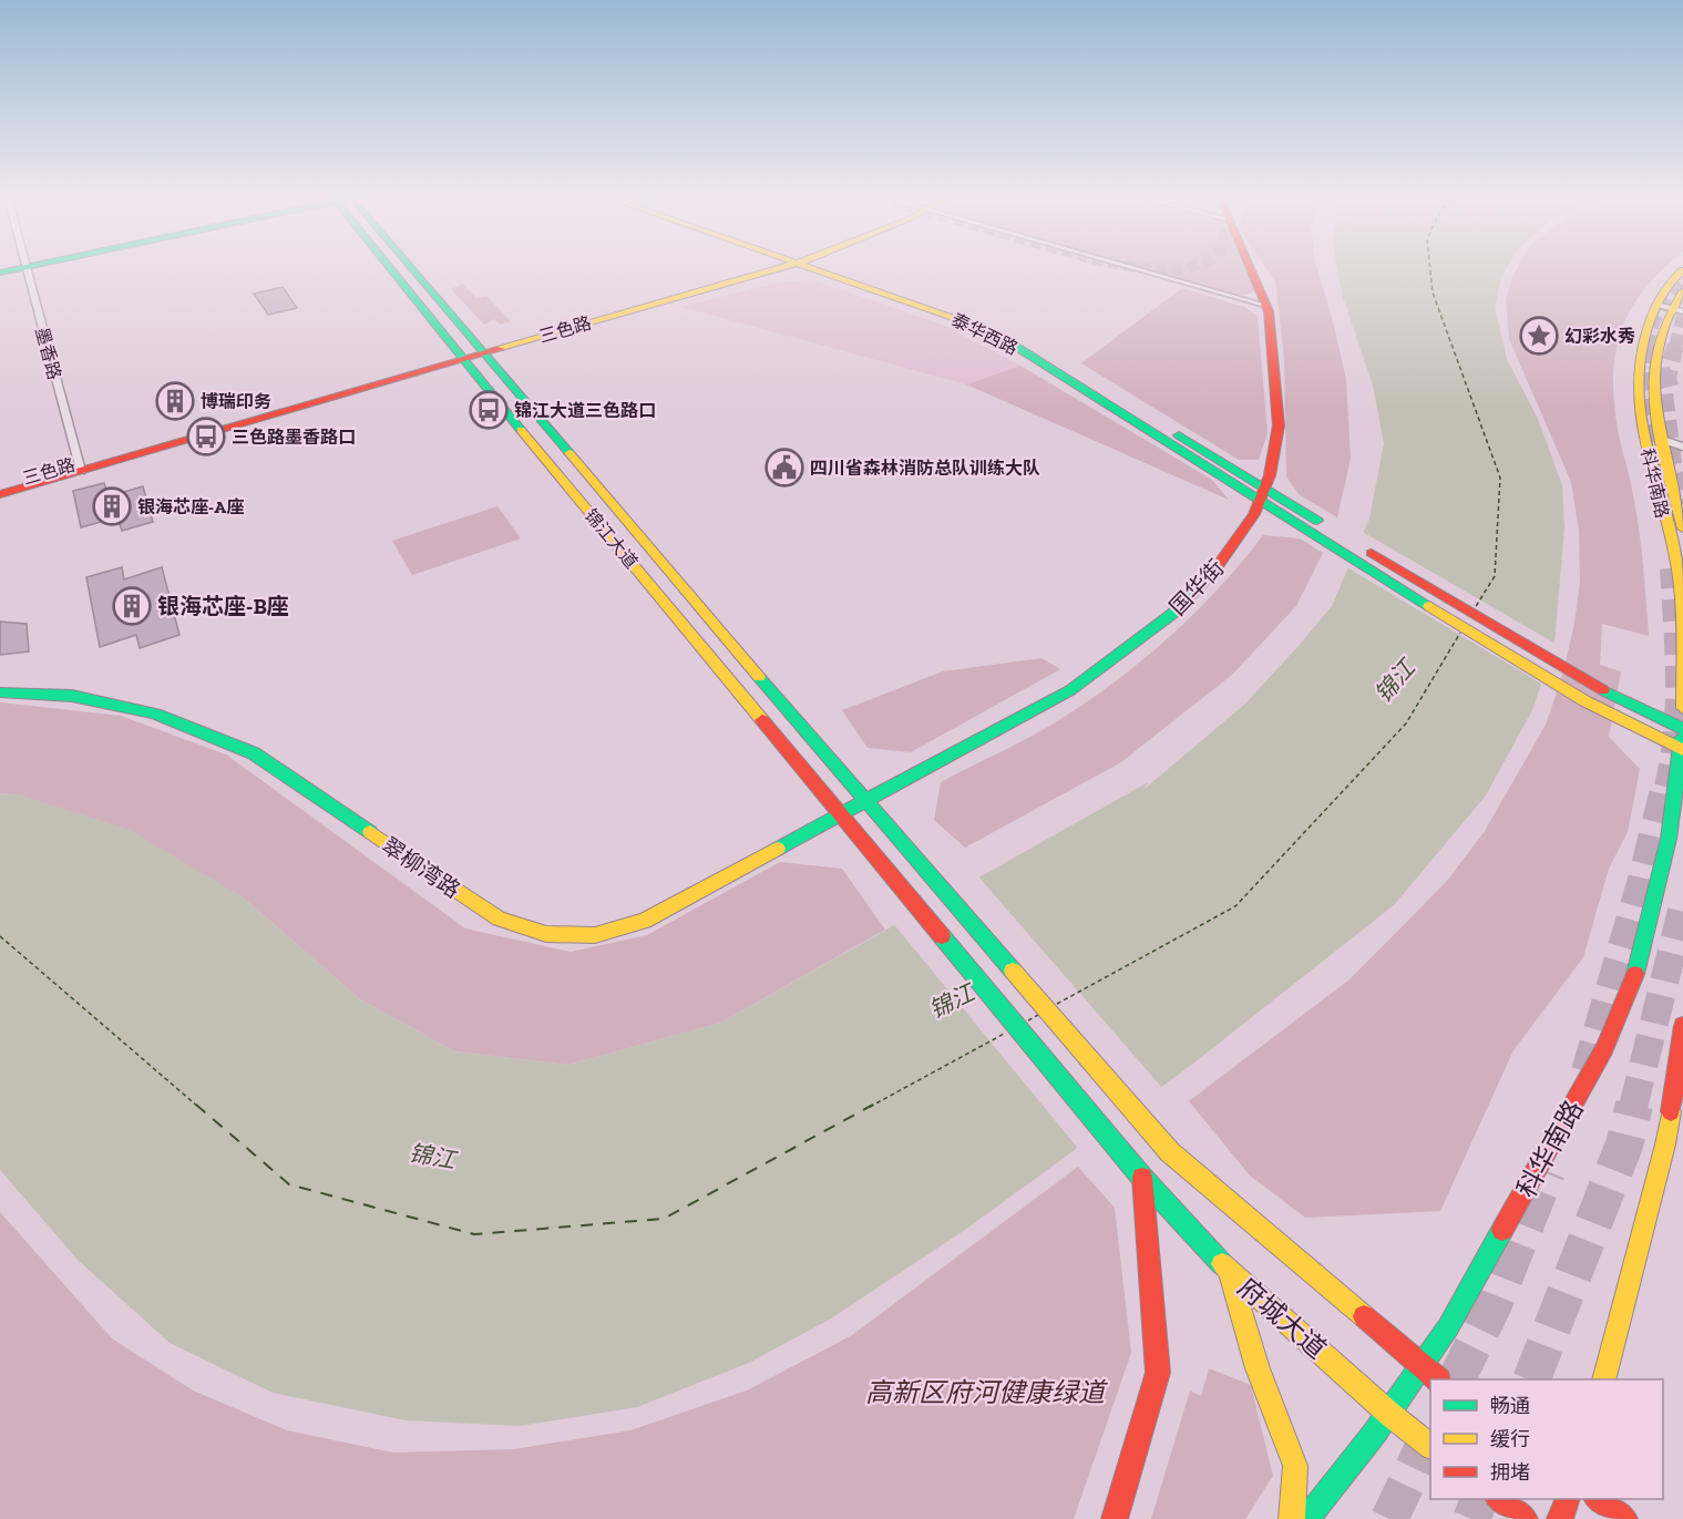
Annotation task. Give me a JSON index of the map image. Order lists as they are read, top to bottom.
{
  "streets": {
    "main road": [
      "三色路",
      "泰华西路",
      "科华南路",
      "锦江大道",
      "国华街",
      "翠柳湾路",
      "府城大道"
    ],
    "street": ["墨香路"]
  },
  "crossings": [
    ["三色路", "墨香路"],
    ["三色路", "锦江大道"],
    ["泰华西路", "国华街"],
    ["科华南路", "锦江大道"],
    ["科华南路", "府城大道"],
    ["锦江大道", "国华街"],
    ["锦江大道", "翠柳湾路"],
    ["锦江大道", "府城大道"],
    ["国华街", "翠柳湾路"]
  ],
  "water": ["锦江"],
  "parks": ["高新区府河健康绿道"],
  "places": {
    "place": ["幻彩水秀"],
    "building": ["博瑞印务", "银海芯座-A座", "银海芯座-B座"],
    "bus stop": ["锦江大道三色路口", "三色路墨香路口"],
    "public building": ["四川省森林消防总队训练大队"]
  },
  "legend": ["畅通", "缓行", "拥堵"]
}
